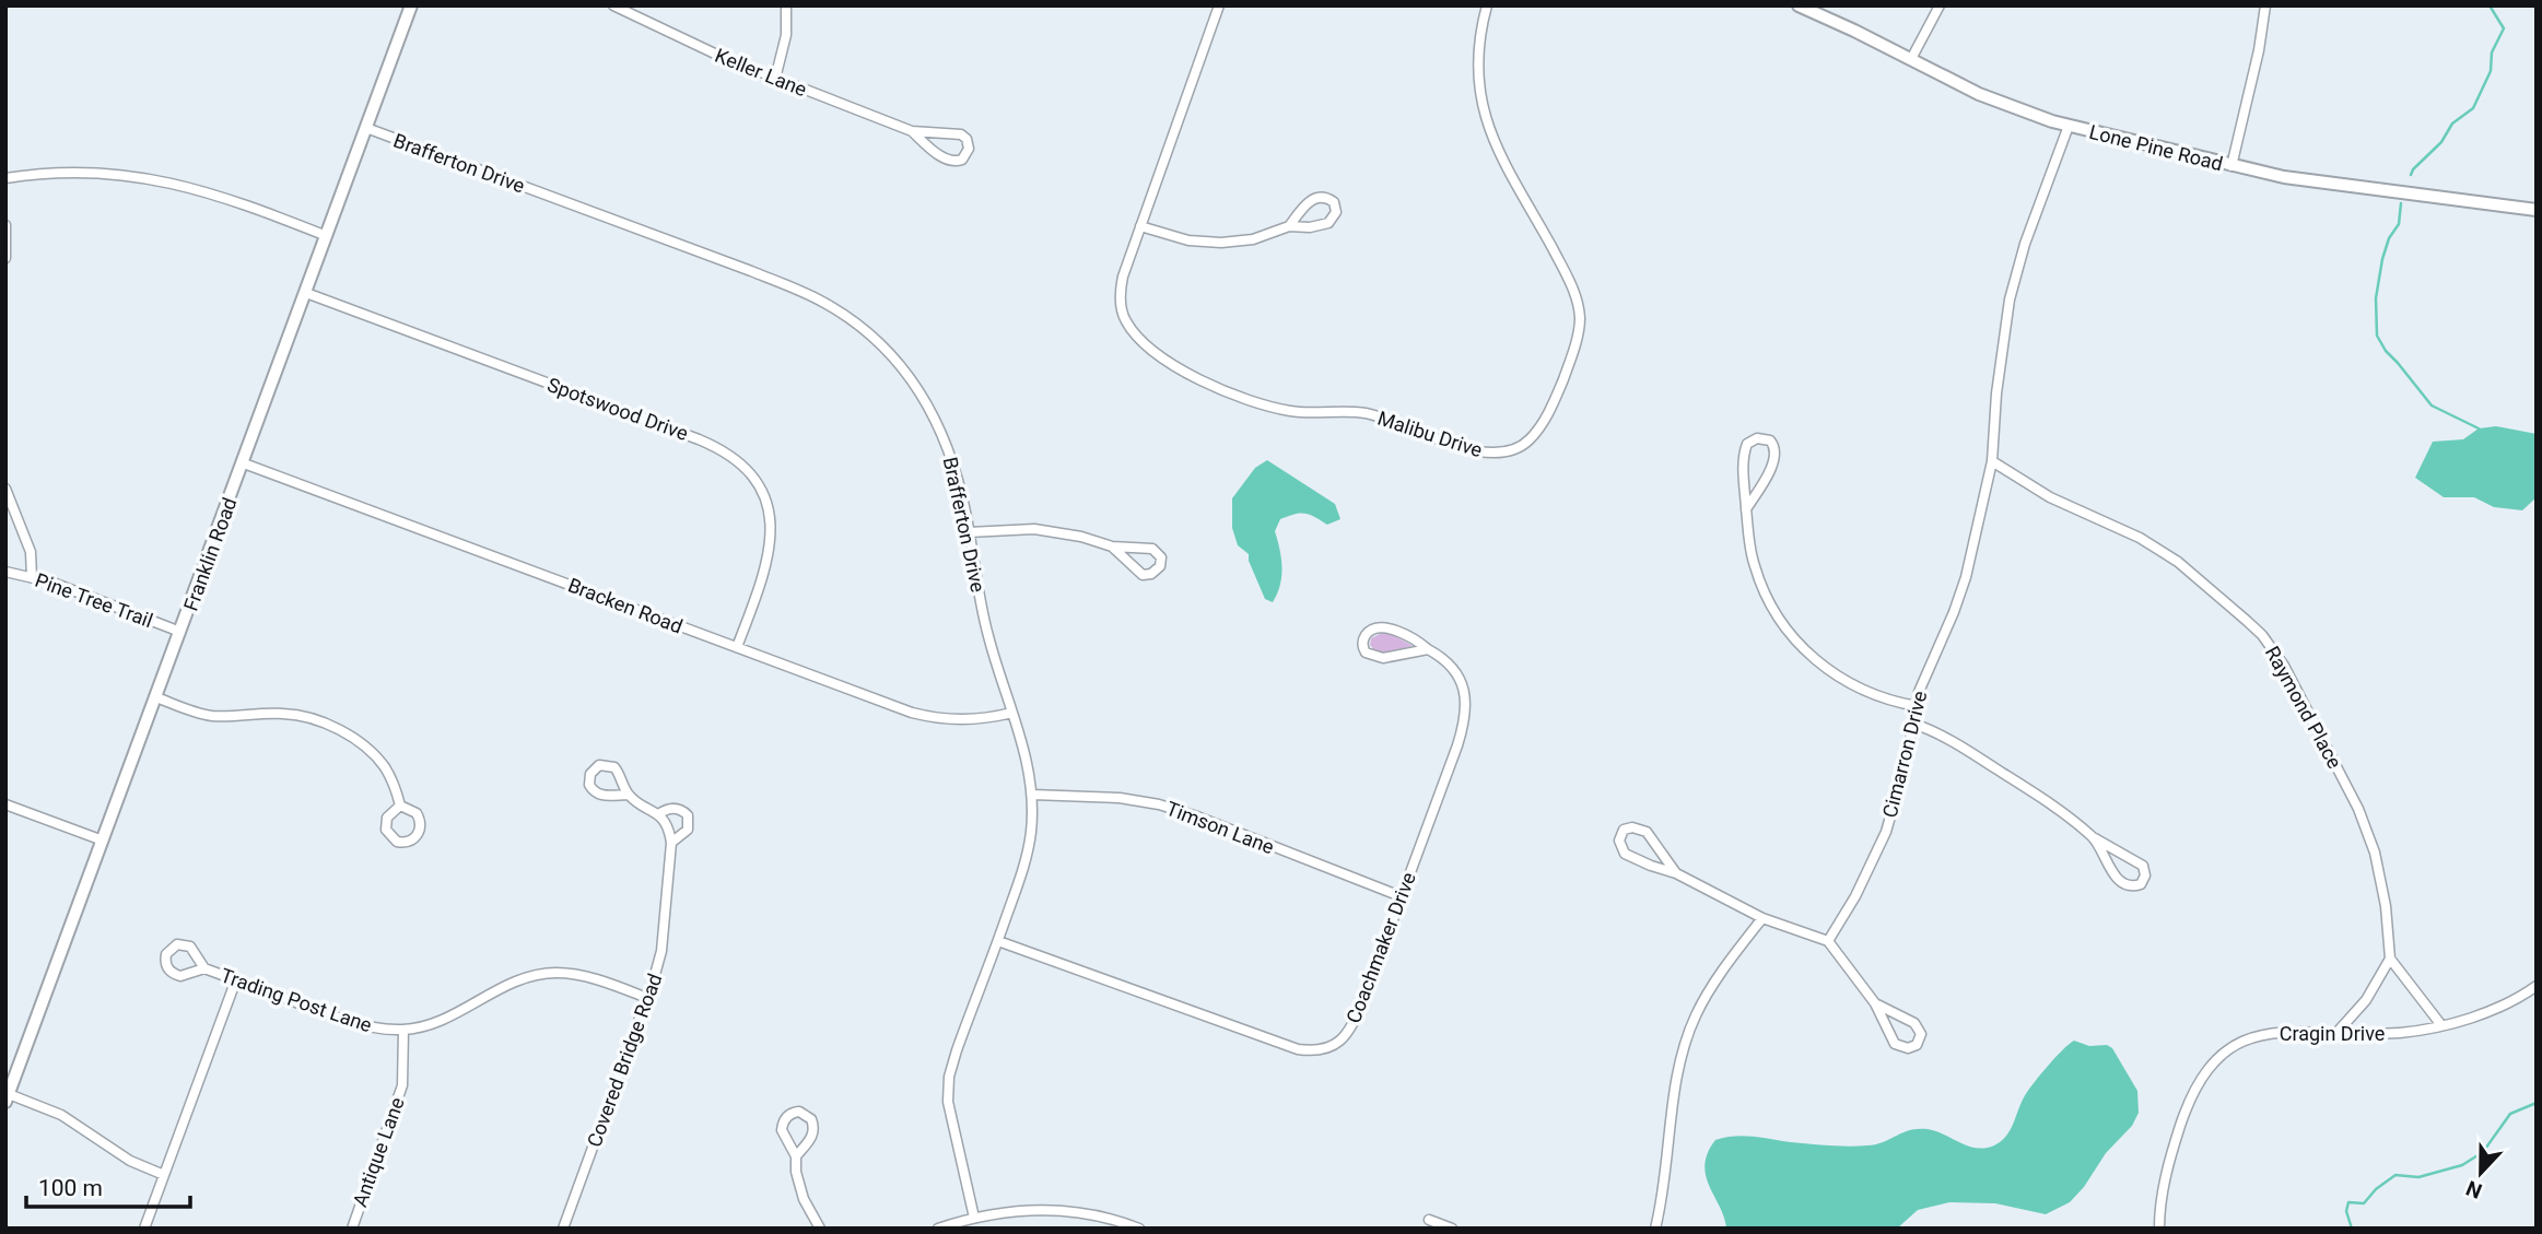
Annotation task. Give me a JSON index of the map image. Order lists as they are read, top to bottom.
{
  "streets": {
    "street": [
      "Keller Lane",
      "Lone Pine Road",
      "Brafferton Drive",
      "Spotswood Drive",
      "Malibu Drive",
      "Franklin Road",
      "Pine Tree Trail",
      "Bracken Road",
      "Raymond Place",
      "Cimarron Drive",
      "Timson Lane",
      "Coachmaker Drive",
      "Trading Post Lane",
      "Cragin Drive",
      "Covered Bridge Road",
      "Antique Lane"
    ]
  },
  "crossings": [
    ["Lone Pine Road", "Cimarron Drive"],
    ["Brafferton Drive", "Franklin Road"],
    ["Brafferton Drive", "Bracken Road"],
    ["Brafferton Drive", "Timson Lane"],
    ["Brafferton Drive", "Coachmaker Drive"],
    ["Spotswood Drive", "Franklin Road"],
    ["Spotswood Drive", "Bracken Road"],
    ["Franklin Road", "Pine Tree Trail"],
    ["Franklin Road", "Bracken Road"],
    ["Raymond Place", "Cimarron Drive"],
    ["Timson Lane", "Coachmaker Drive"],
    ["Trading Post Lane", "Covered Bridge Road"],
    ["Trading Post Lane", "Antique Lane"]
  ],
  "scale_bar": "100 m",
  "north": "bottom"
}
